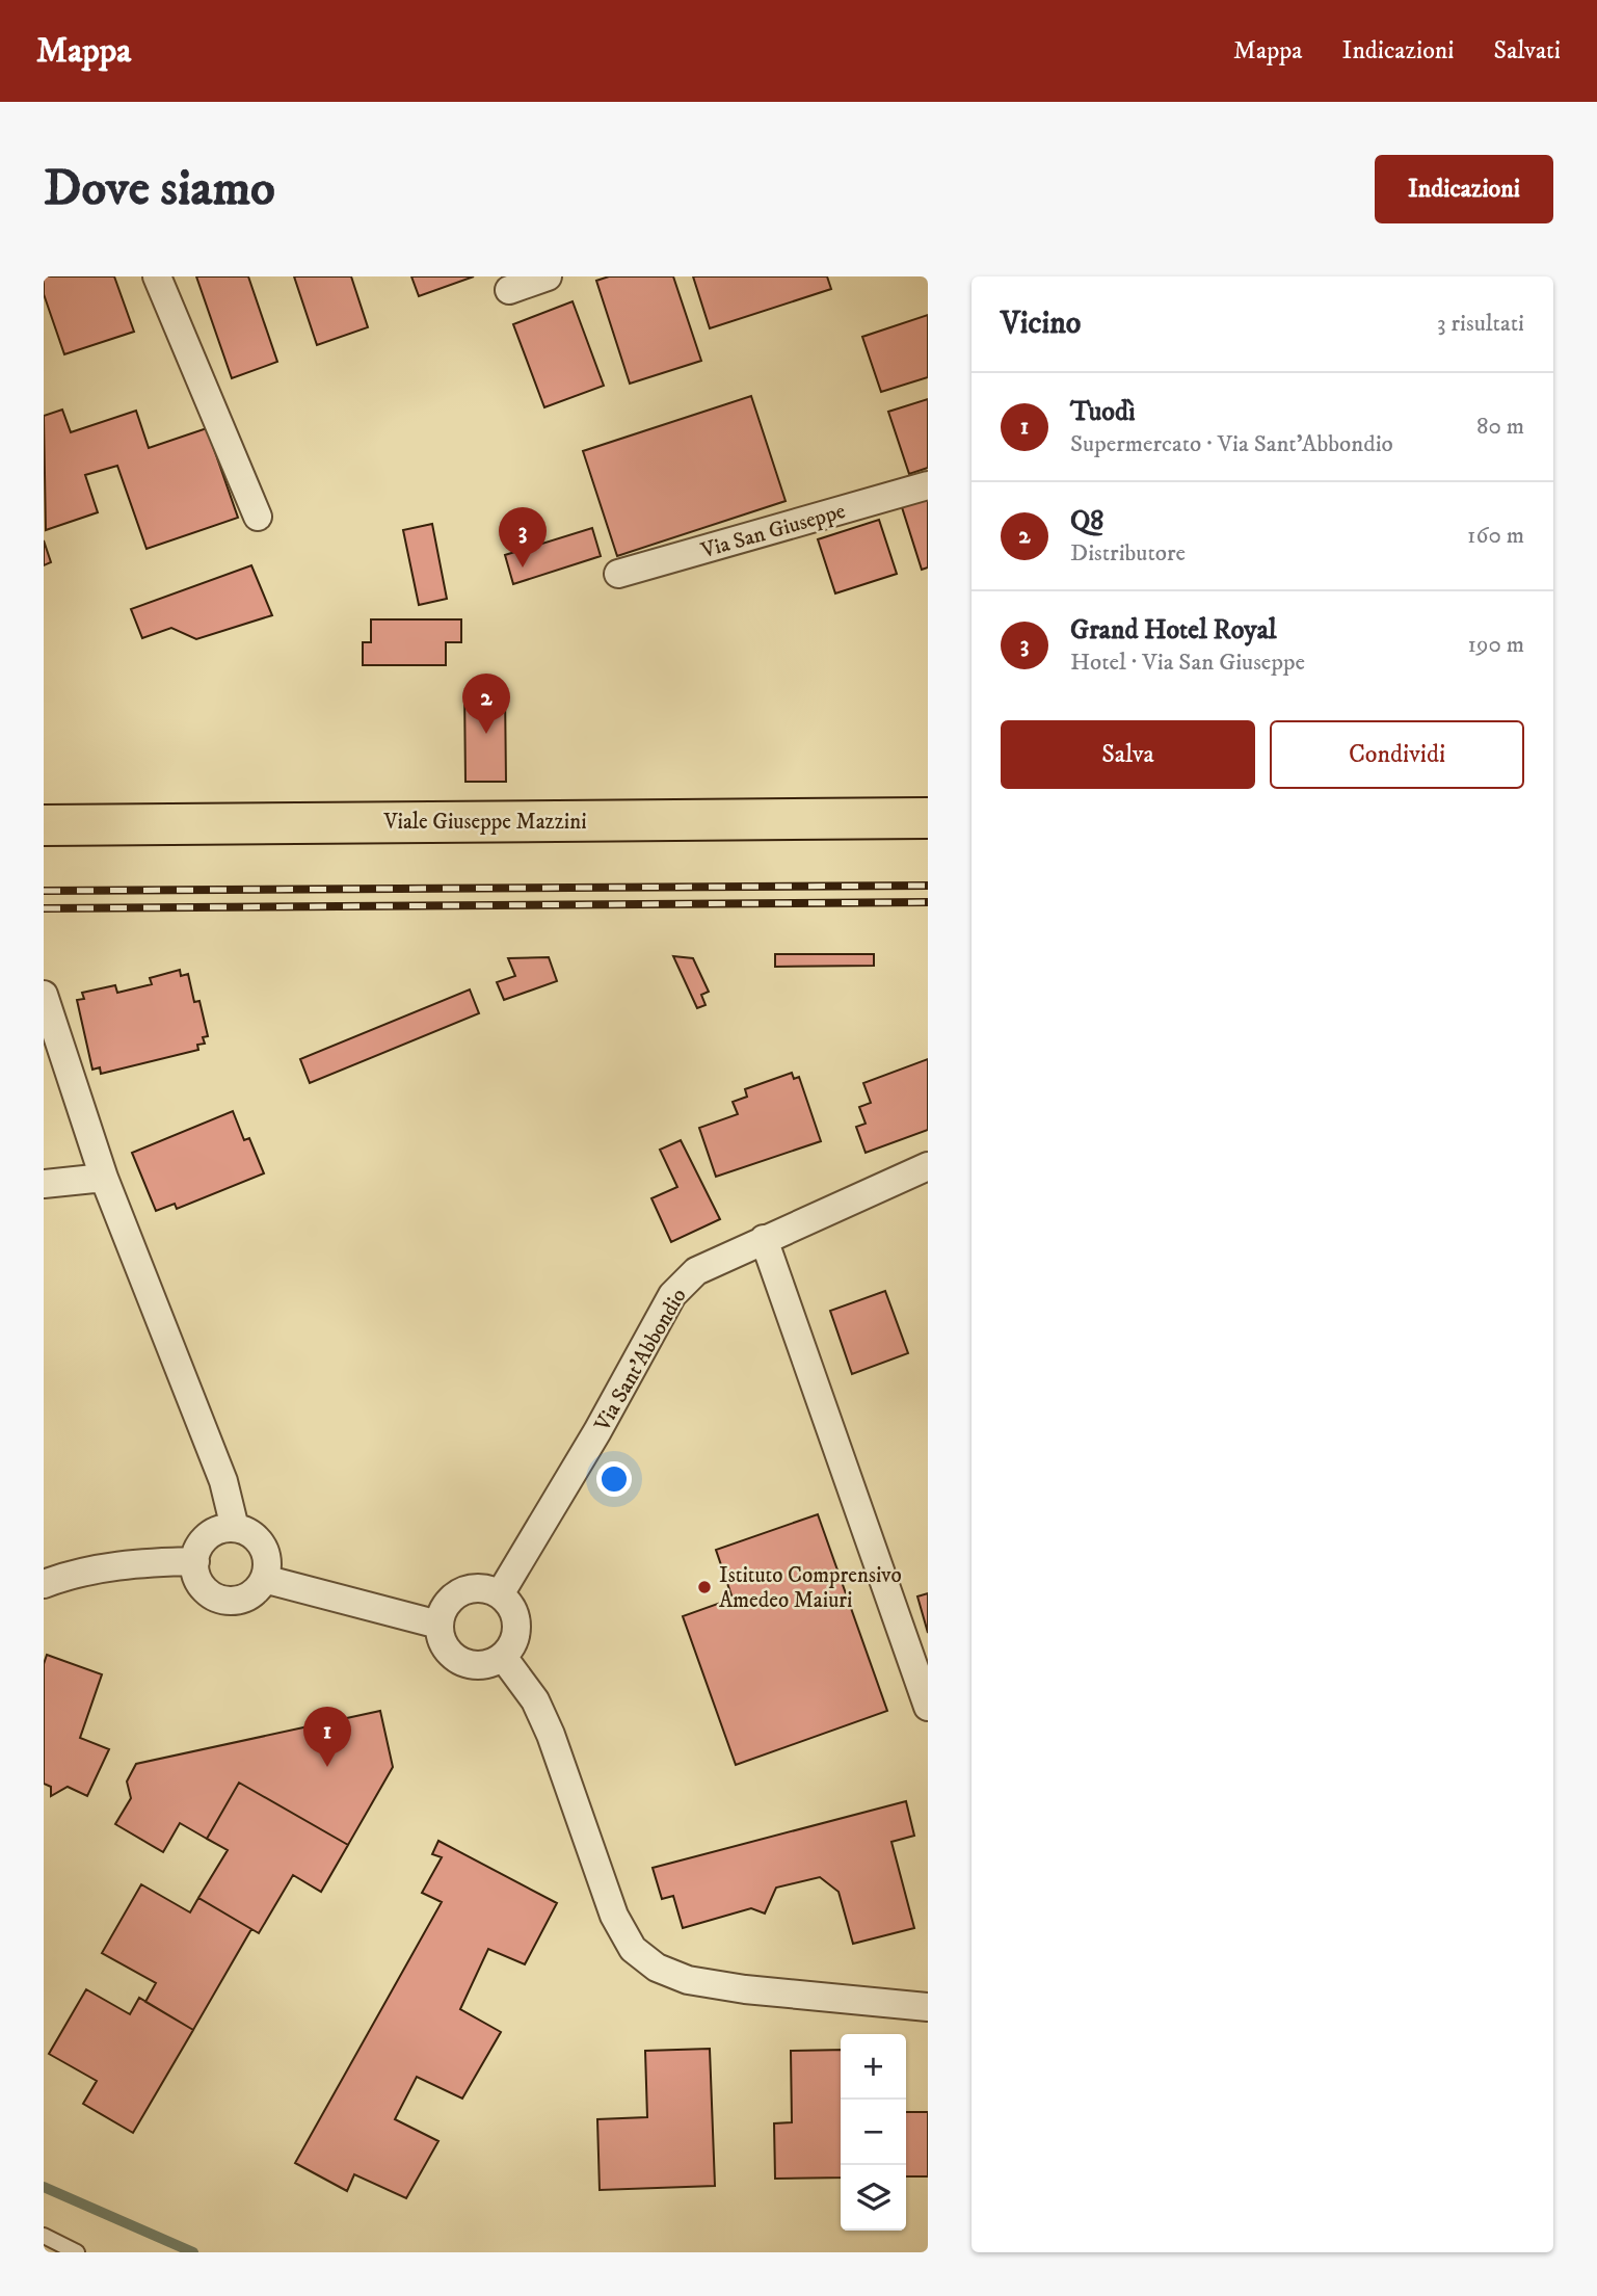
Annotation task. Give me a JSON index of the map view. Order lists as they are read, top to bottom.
{
  "streets": {
    "main road": ["Viale Giuseppe Mazzini"],
    "street": ["Via San Giuseppe", "Via Sant'Abbondio"]
  },
  "places": ["Istituto Comprensivo Amedeo Maiuri"],
  "page": {
    "header": "Mappa",
    "nav": ["Mappa", "Indicazioni", "Salvati"],
    "buttons": [
      "Indicazioni",
      ["Salva", "Condividi"]
    ],
    "title": "Dove siamo",
    "heading": ["Vicino", "3 risultati"],
    "list": [
      {
        "mark": "1",
        "name": "Tuodì",
        "note": "Supermercato · Via Sant'Abbondio",
        "value": "80 m"
      },
      {
        "mark": "2",
        "name": "Q8",
        "note": "Distributore",
        "value": "160 m"
      },
      {
        "mark": "3",
        "name": "Grand Hotel Royal",
        "note": "Hotel · Via San Giuseppe",
        "value": "190 m"
      }
    ],
    "pins": ["3", "2", "1"],
    "map_buttons": ["+", "−"]
  }
}
